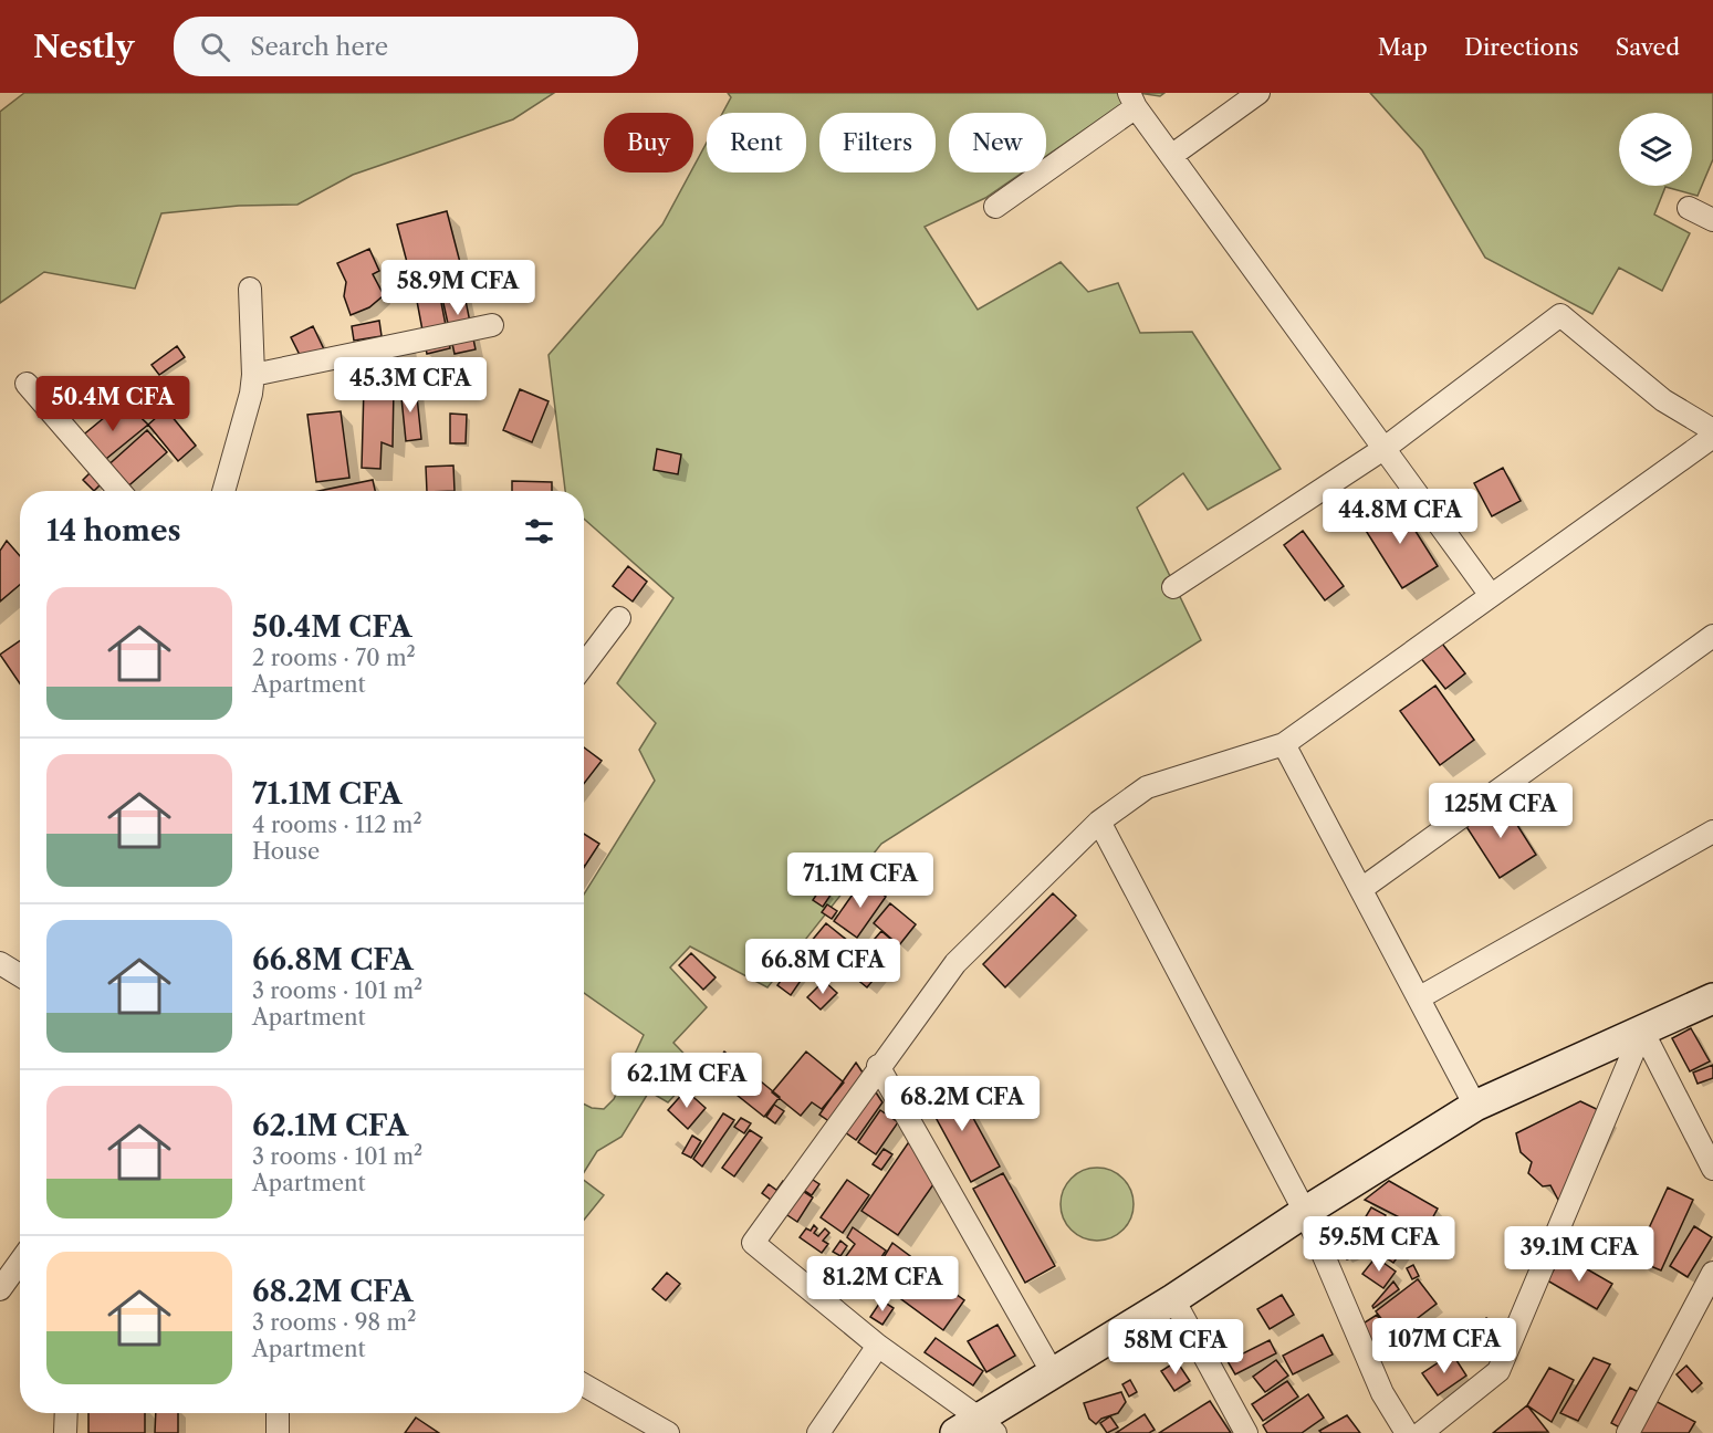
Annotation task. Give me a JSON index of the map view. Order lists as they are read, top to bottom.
{
  "page": {
    "header": "Nestly",
    "search": "Search here",
    "nav": ["Map", "Directions", "Saved"],
    "chip": [
      "Buy",
      "Rent",
      "Filters",
      "New"
    ],
    "price": [
      "58.9M CFA",
      "45.3M CFA",
      "50.4M CFA",
      "44.8M CFA",
      "125M CFA",
      "71.1M CFA",
      "66.8M CFA",
      "62.1M CFA",
      "68.2M CFA",
      "59.5M CFA",
      "39.1M CFA",
      "81.2M CFA",
      "107M CFA",
      "58M CFA"
    ],
    "heading": "14 homes",
    "list": [
      {
        "name": "50.4M CFA",
        "note": "2 rooms · 70 m² · Apartment"
      },
      {
        "name": "71.1M CFA",
        "note": "4 rooms · 112 m² · House"
      },
      {
        "name": "66.8M CFA",
        "note": "3 rooms · 101 m² · Apartment"
      },
      {
        "name": "62.1M CFA",
        "note": "3 rooms · 101 m² · Apartment"
      },
      {
        "name": "68.2M CFA",
        "note": "3 rooms · 98 m² · Apartment"
      }
    ]
  }
}
